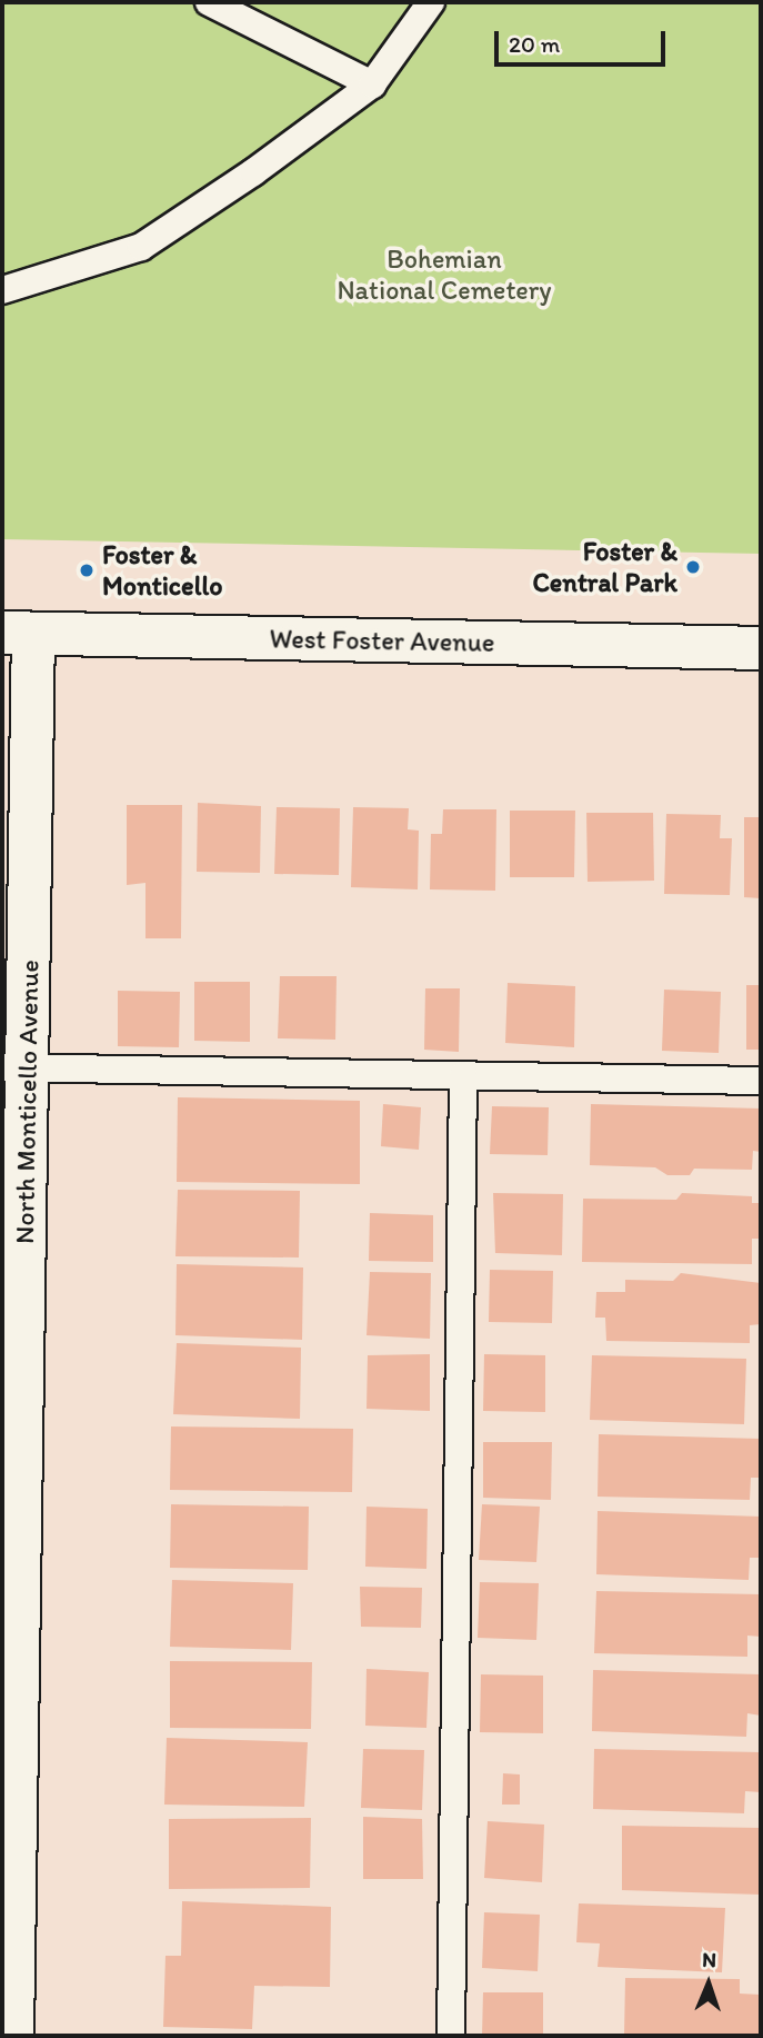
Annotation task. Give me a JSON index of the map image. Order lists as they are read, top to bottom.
{
  "streets": {
    "street": ["West Foster Avenue", "North Monticello Avenue"]
  },
  "crossings": [
    ["West Foster Avenue", "North Monticello Avenue"]
  ],
  "parks": ["Bohemian National Cemetery"],
  "places": ["Foster & Central Park", "Foster & Monticello"],
  "scale_bar": "20 m",
  "north": "top"
}
